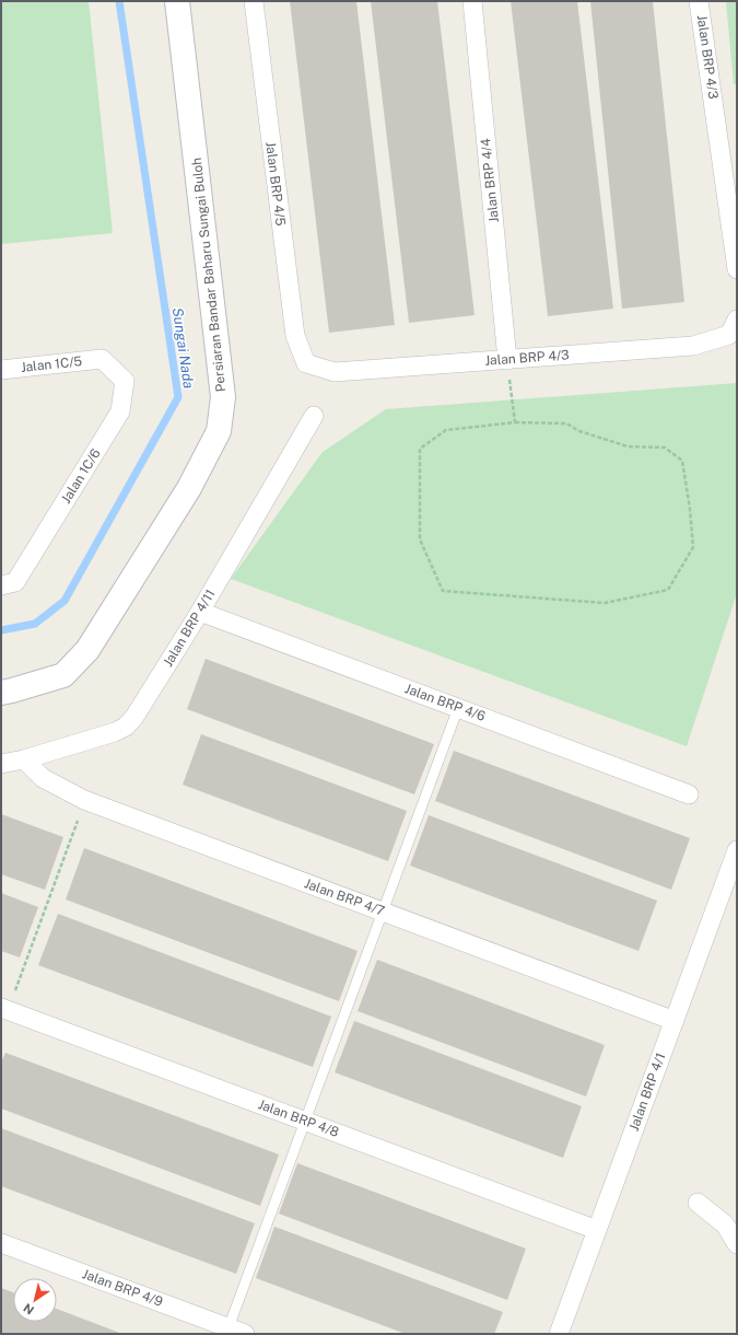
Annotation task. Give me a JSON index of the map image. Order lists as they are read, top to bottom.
{
  "streets": {
    "street": [
      "Jalan BRP 4/3",
      "Jalan BRP 4/4",
      "Jalan BRP 4/5",
      "Persiaran Bandar Baharu Sungai Buloh",
      "Jalan 1C/5",
      "Jalan 1C/6",
      "Jalan BRP 4/11",
      "Jalan BRP 4/6",
      "Jalan BRP 4/7",
      "Jalan BRP 4/1",
      "Jalan BRP 4/8",
      "Jalan BRP 4/9"
    ]
  },
  "crossings": [
    ["Jalan BRP 4/3", "Jalan BRP 4/4"],
    ["Jalan BRP 4/3", "Jalan BRP 4/5"],
    ["Jalan 1C/5", "Jalan 1C/6"],
    ["Jalan BRP 4/11", "Jalan BRP 4/6"],
    ["Jalan BRP 4/11", "Jalan BRP 4/7"],
    ["Jalan BRP 4/7", "Jalan BRP 4/1"],
    ["Jalan BRP 4/1", "Jalan BRP 4/8"]
  ],
  "water": ["Sungai Nada"],
  "north": "bottom left"
}
